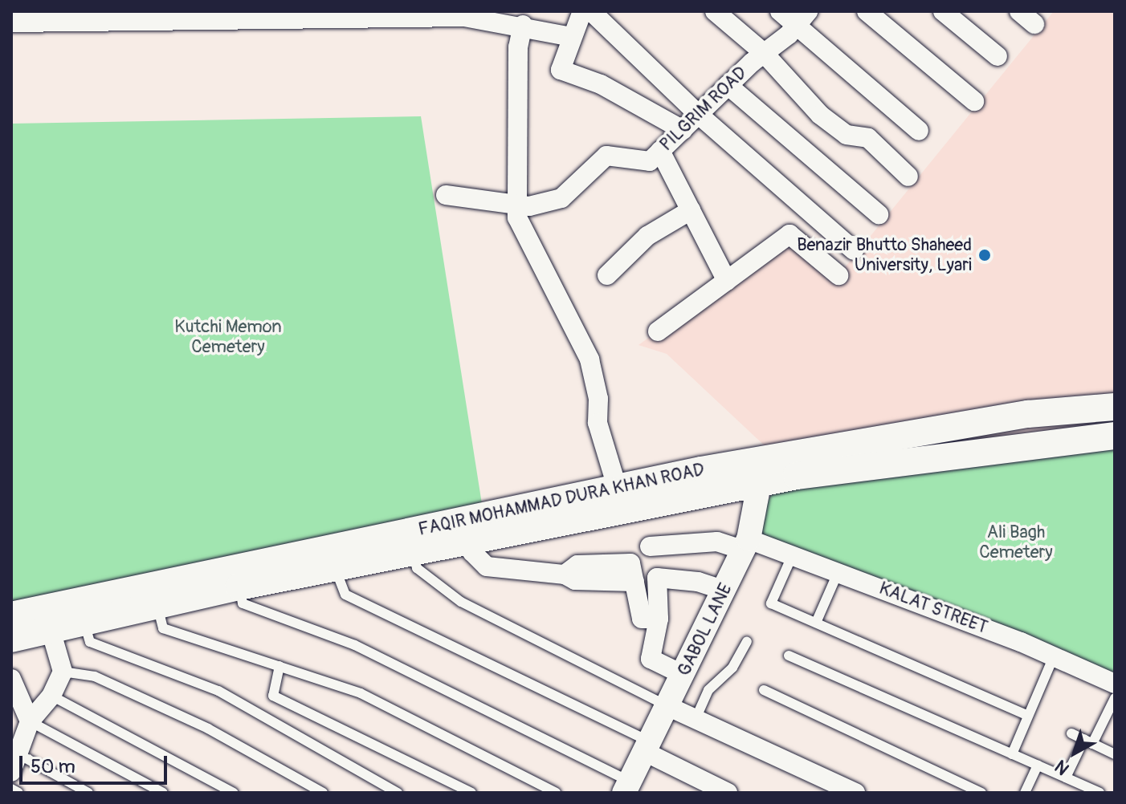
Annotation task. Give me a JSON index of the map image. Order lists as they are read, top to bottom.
{
  "streets": {
    "main road": ["FAQIR MOHAMMAD DURA KHAN ROAD"],
    "street": ["PILGRIM ROAD", "KALAT STREET", "GABOL LANE"]
  },
  "crossings": [
    ["FAQIR MOHAMMAD DURA KHAN ROAD", "GABOL LANE"],
    ["KALAT STREET", "GABOL LANE"]
  ],
  "parks": ["Kutchi Memon Cemetery", "Ali Bagh Cemetery"],
  "places": ["Benazir Bhutto Shaheed University, Lyari"],
  "scale_bar": "50 m",
  "north": "bottom left"
}
